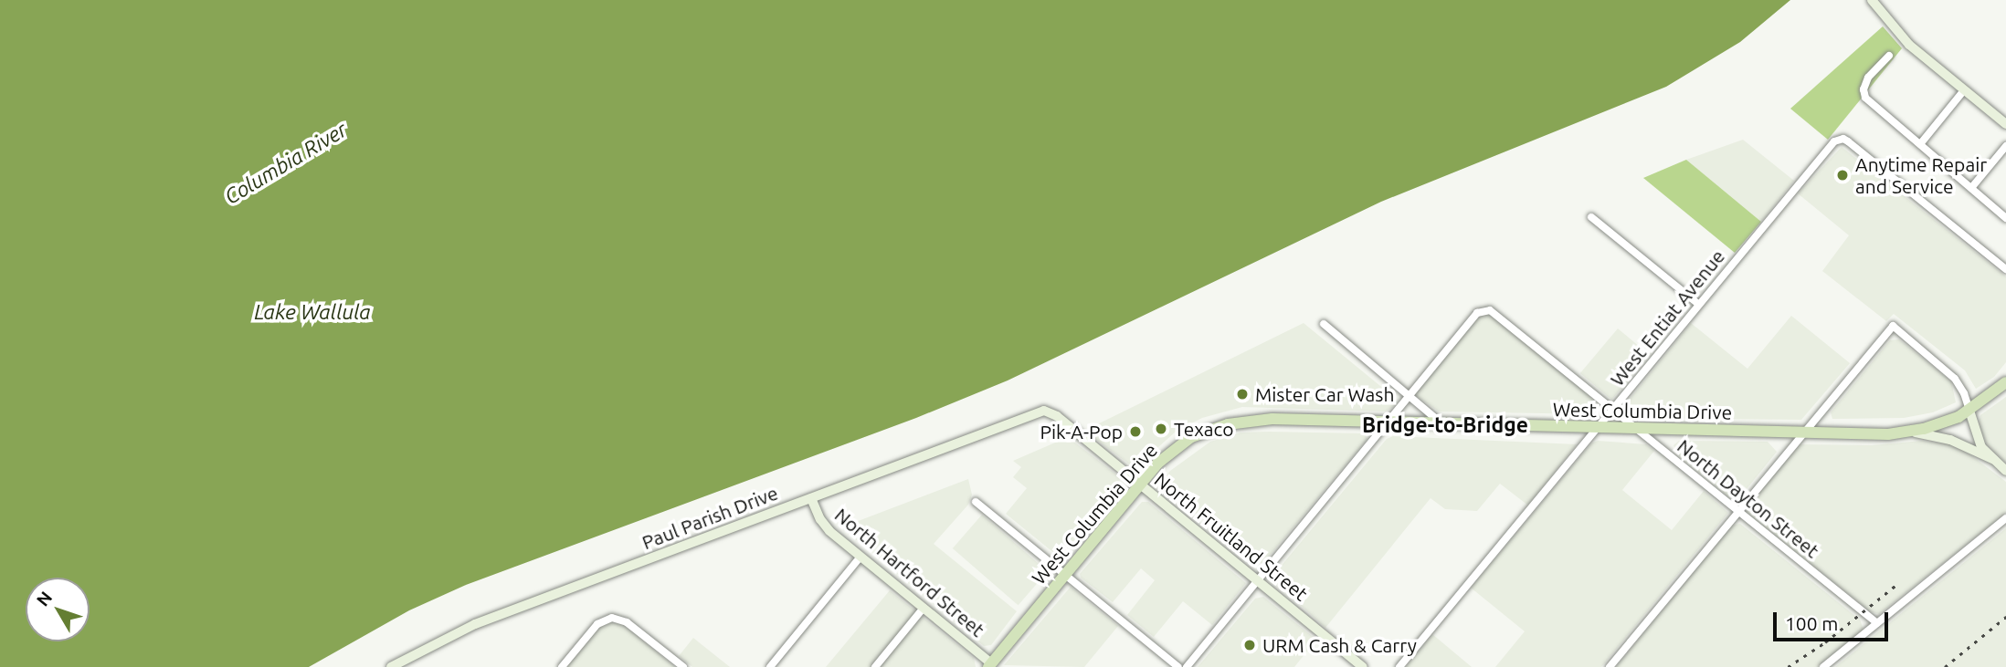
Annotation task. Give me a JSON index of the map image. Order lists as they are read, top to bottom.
{
  "streets": {
    "main road": ["West Columbia Drive"],
    "street": [
      "West Entiat Avenue",
      "North Dayton Street",
      "Paul Parish Drive",
      "North Fruitland Street",
      "North Hartford Street"
    ]
  },
  "crossings": [
    ["West Entiat Avenue", "West Columbia Drive"],
    ["West Entiat Avenue", "North Dayton Street"],
    ["West Columbia Drive", "North Dayton Street"],
    ["West Columbia Drive", "North Fruitland Street"],
    ["West Columbia Drive", "North Hartford Street"],
    ["Paul Parish Drive", "North Fruitland Street"],
    ["Paul Parish Drive", "North Hartford Street"]
  ],
  "districts": ["Bridge-to-Bridge"],
  "water": ["Columbia River", "Lake Wallula"],
  "places": [
    "Anytime Repair and Service",
    "Mister Car Wash",
    "Texaco",
    "Pik-A-Pop",
    "URM Cash & Carry"
  ],
  "scale_bar": "100 m",
  "north": "top left"
}
